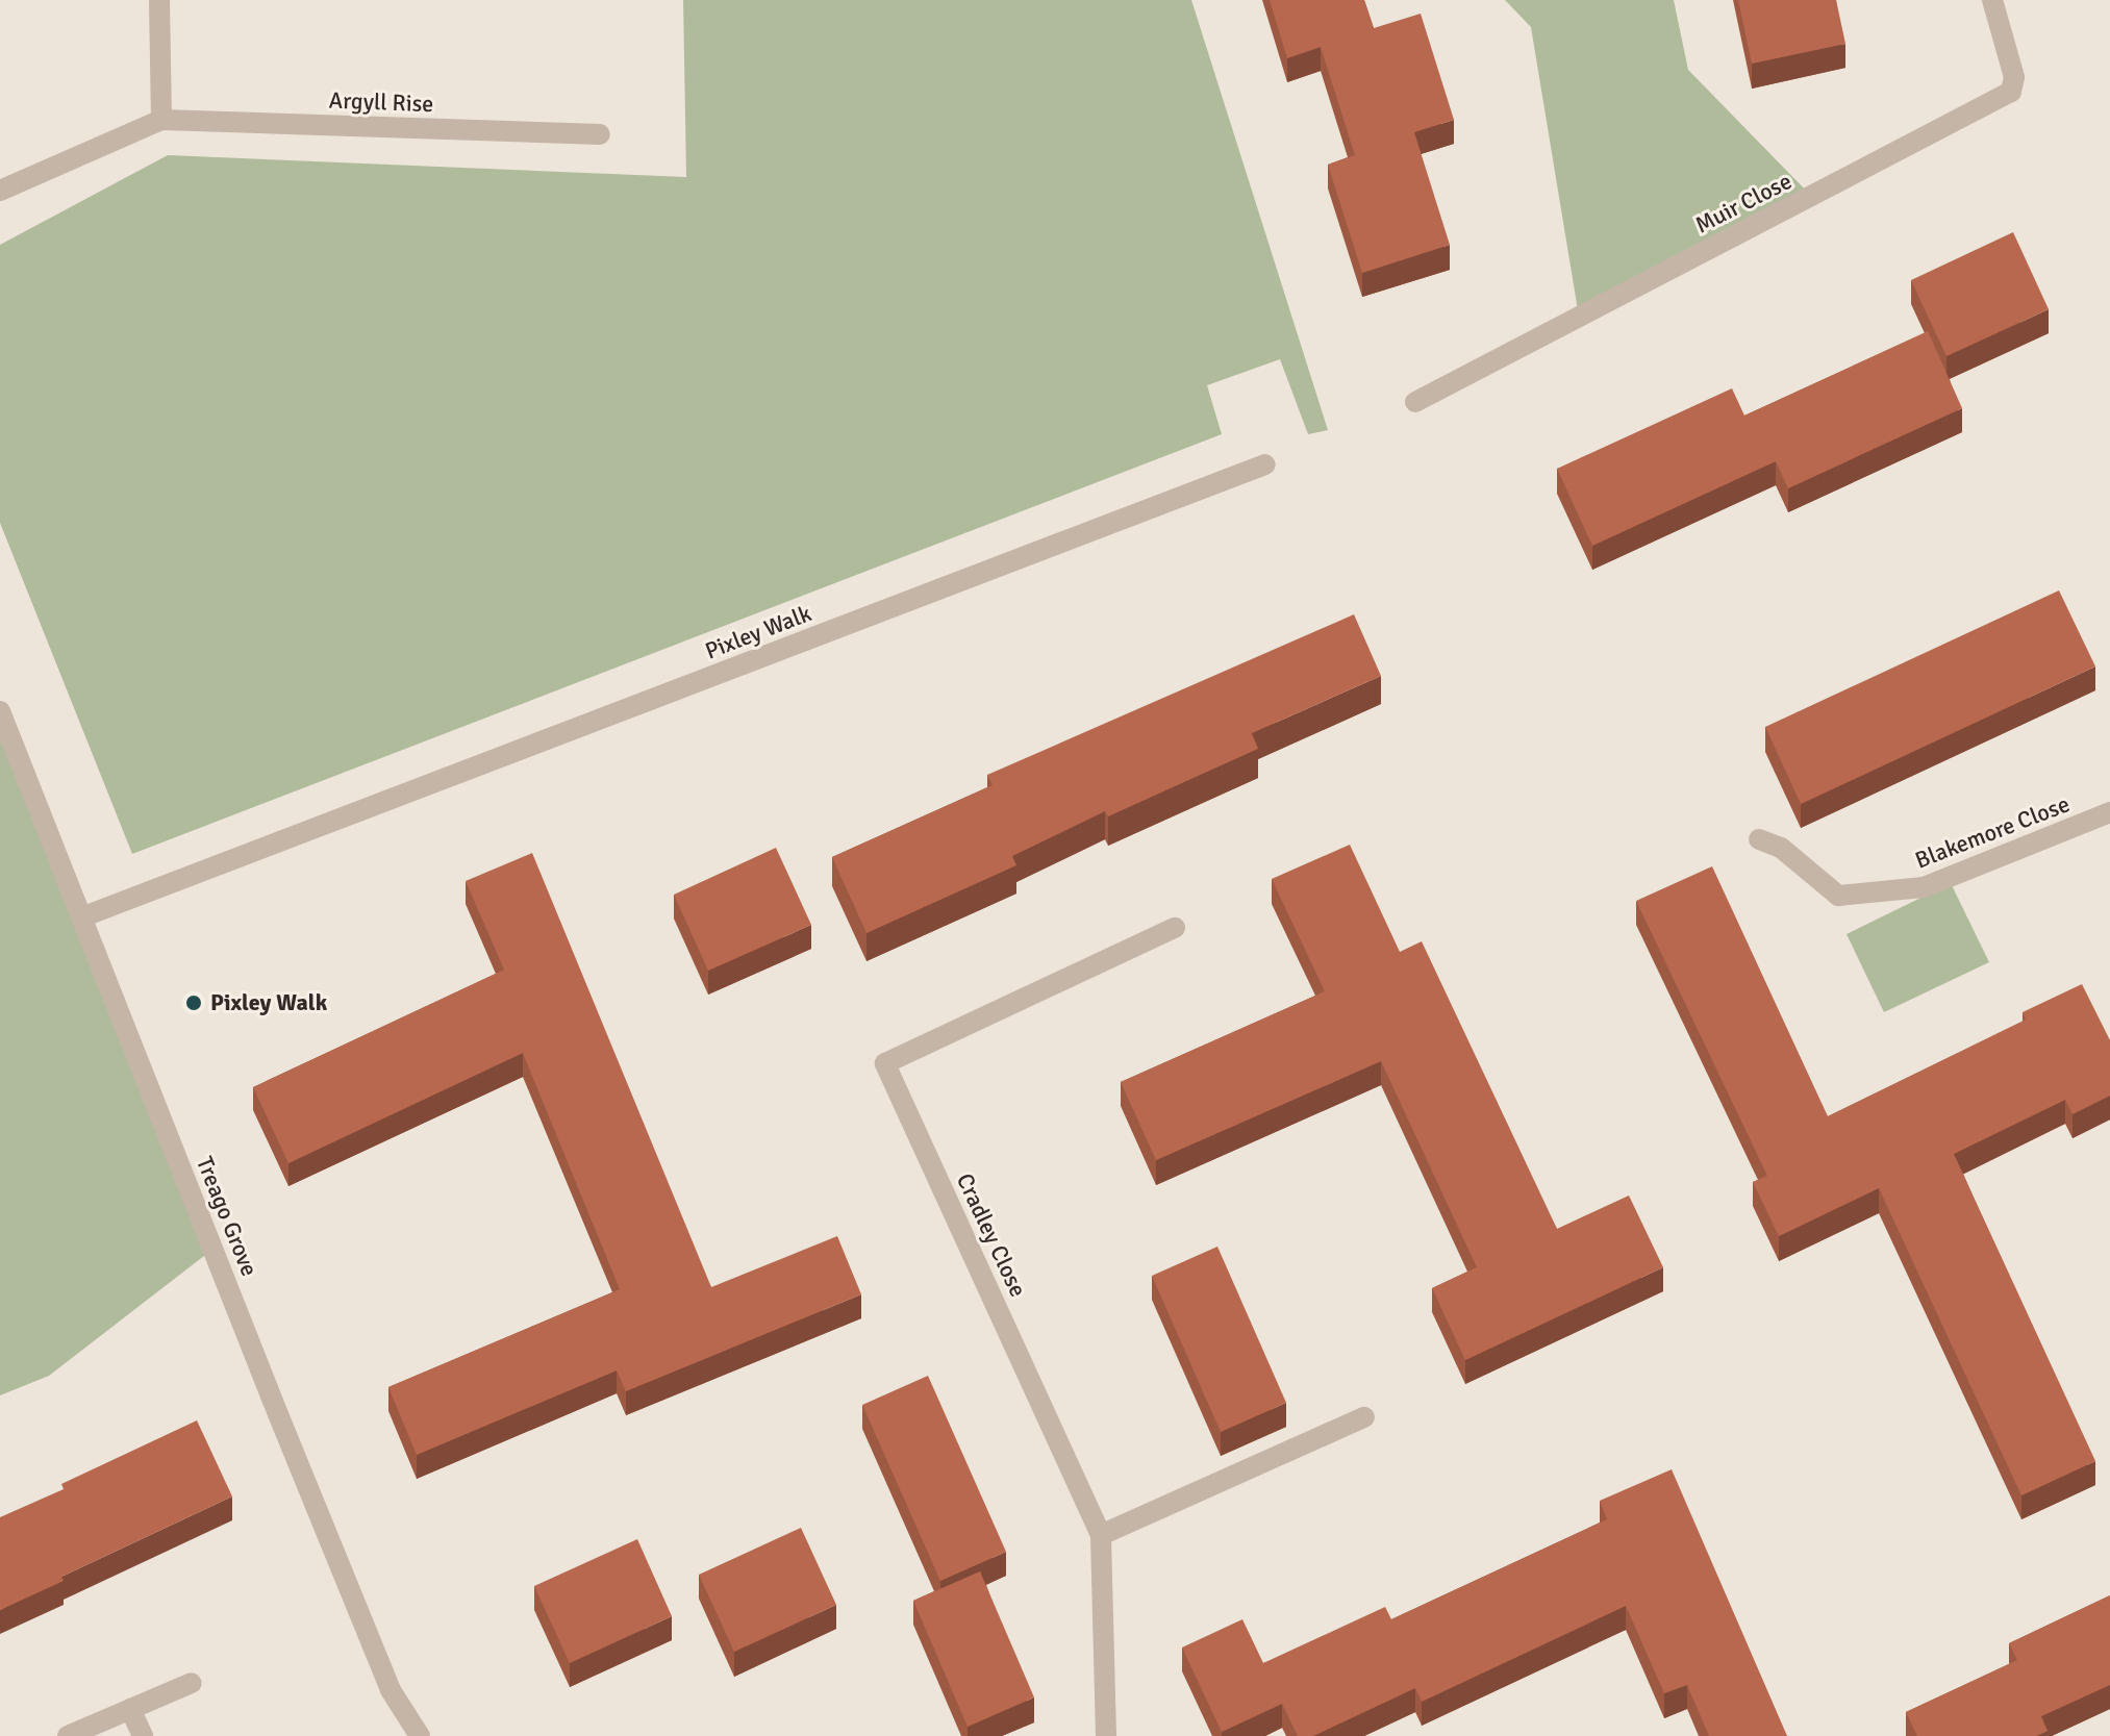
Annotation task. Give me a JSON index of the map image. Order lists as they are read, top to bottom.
{
  "streets": {
    "street": [
      "Argyll Rise",
      "Muir Close",
      "Pixley Walk",
      "Blakemore Close",
      "Treago Grove",
      "Cradley Close"
    ]
  },
  "crossings": [
    ["Pixley Walk", "Treago Grove"]
  ],
  "places": ["Pixley Walk"]
}
